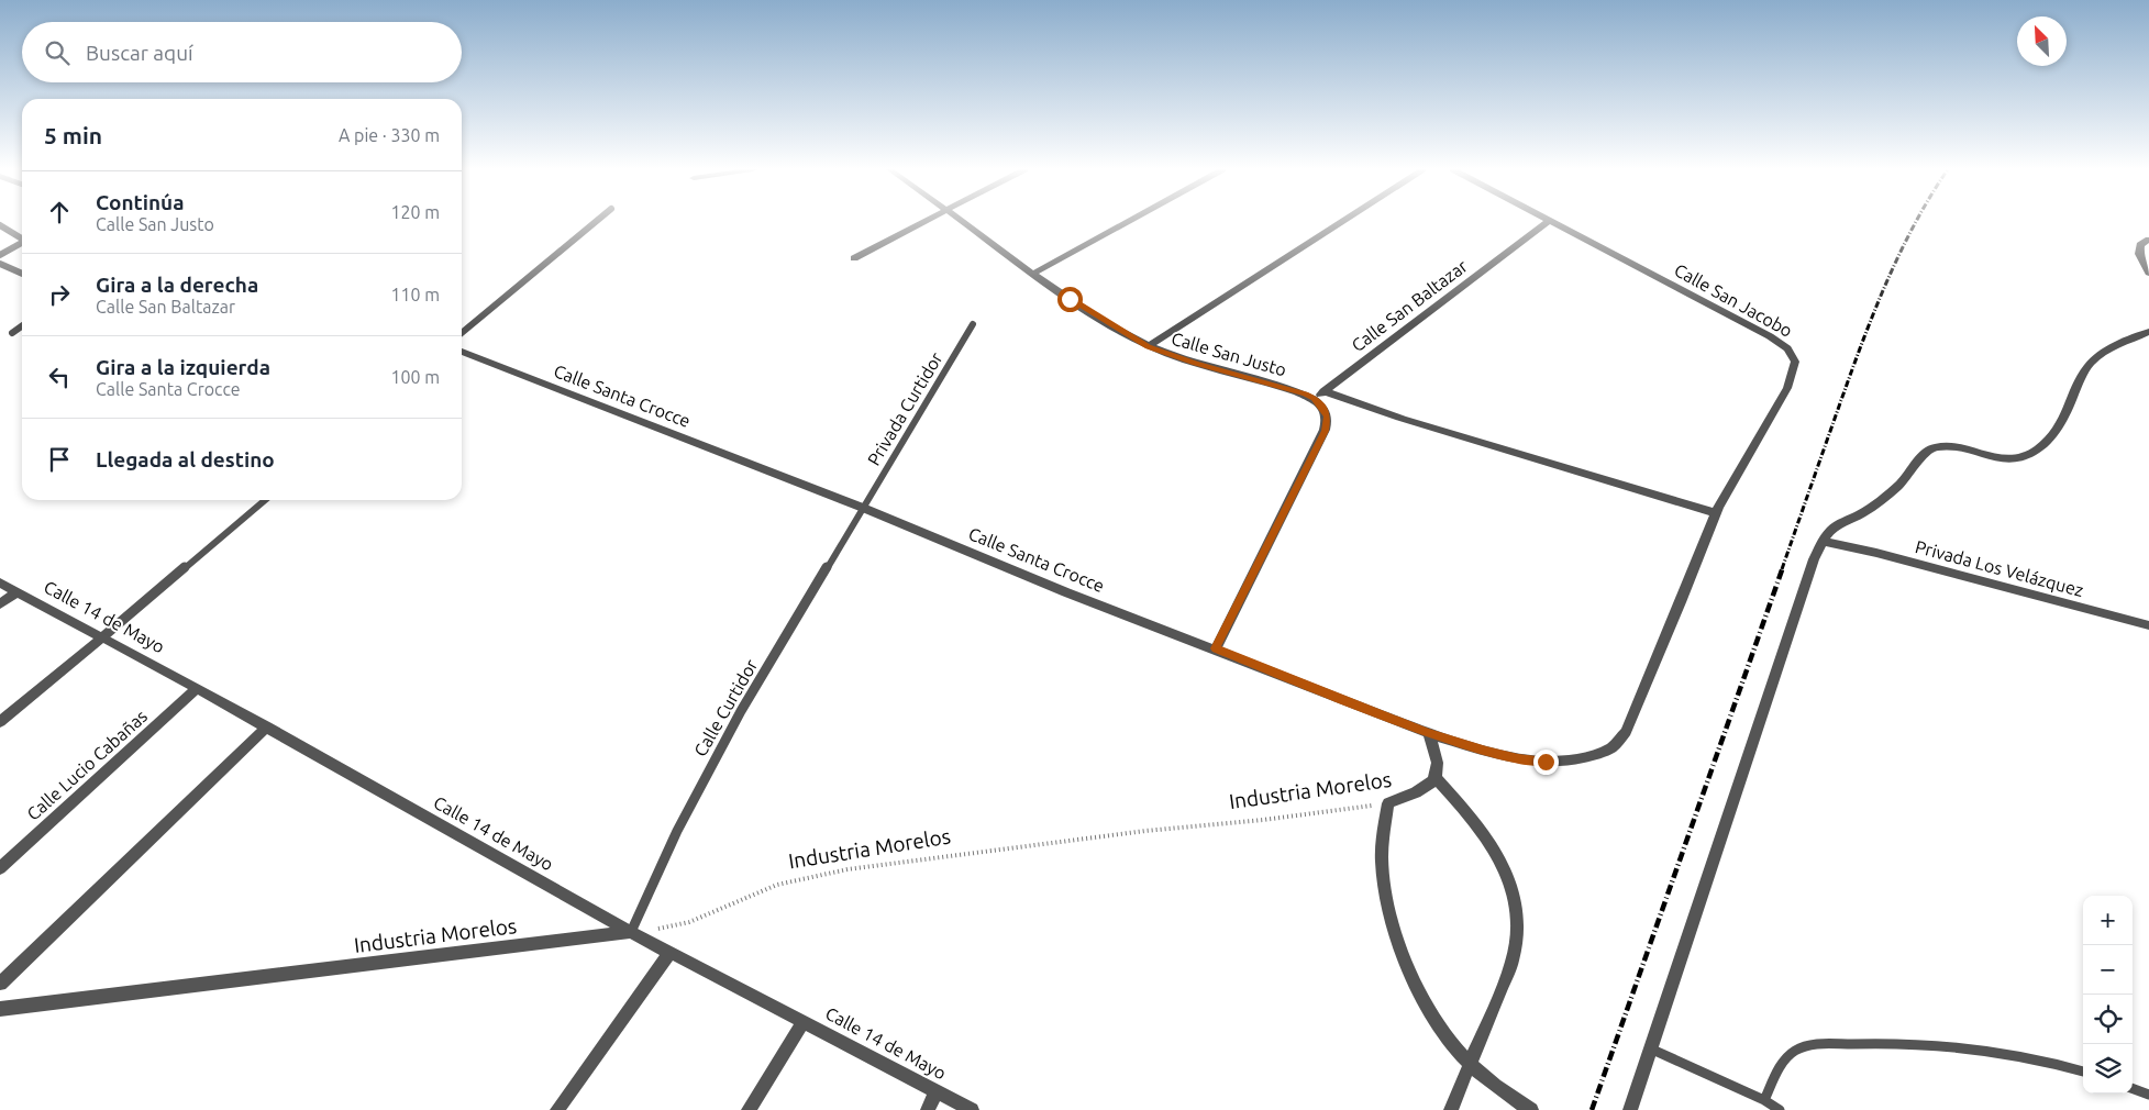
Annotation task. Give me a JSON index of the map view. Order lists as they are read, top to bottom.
{
  "streets": {
    "street": [
      "Calle San Jacobo",
      "Calle San Baltazar",
      "Calle San Justo",
      "Calle Santa Crocce",
      "Privada Los Velázquez",
      "Calle 14 de Mayo",
      "Calle Lucio Cabañas",
      "Industria Morelos"
    ],
    "lane": ["Privada Curtidor", "Calle Curtidor"]
  },
  "crossings": [
    ["Calle San Jacobo", "Calle Santa Crocce"],
    ["Calle San Baltazar", "Calle San Justo"],
    ["Calle Santa Crocce", "Privada Curtidor"],
    ["Calle Santa Crocce", "Calle Curtidor"],
    ["Privada Curtidor", "Calle Curtidor"],
    ["Calle 14 de Mayo", "Calle Curtidor"],
    ["Calle 14 de Mayo", "Calle Lucio Cabañas"],
    ["Calle 14 de Mayo", "Industria Morelos"],
    ["Calle Curtidor", "Industria Morelos"]
  ],
  "north": "top left",
  "page": {
    "search": "Buscar aquí",
    "heading": ["5 min", "A pie · 330 m"],
    "list": [
      ["Continúa", "Calle San Justo", "120 m"],
      ["Gira a la derecha", "Calle San Baltazar", "110 m"],
      ["Gira a la izquierda", "Calle Santa Crocce", "100 m"],
      "Llegada al destino"
    ],
    "map_buttons": ["+", "−"]
  }
}
